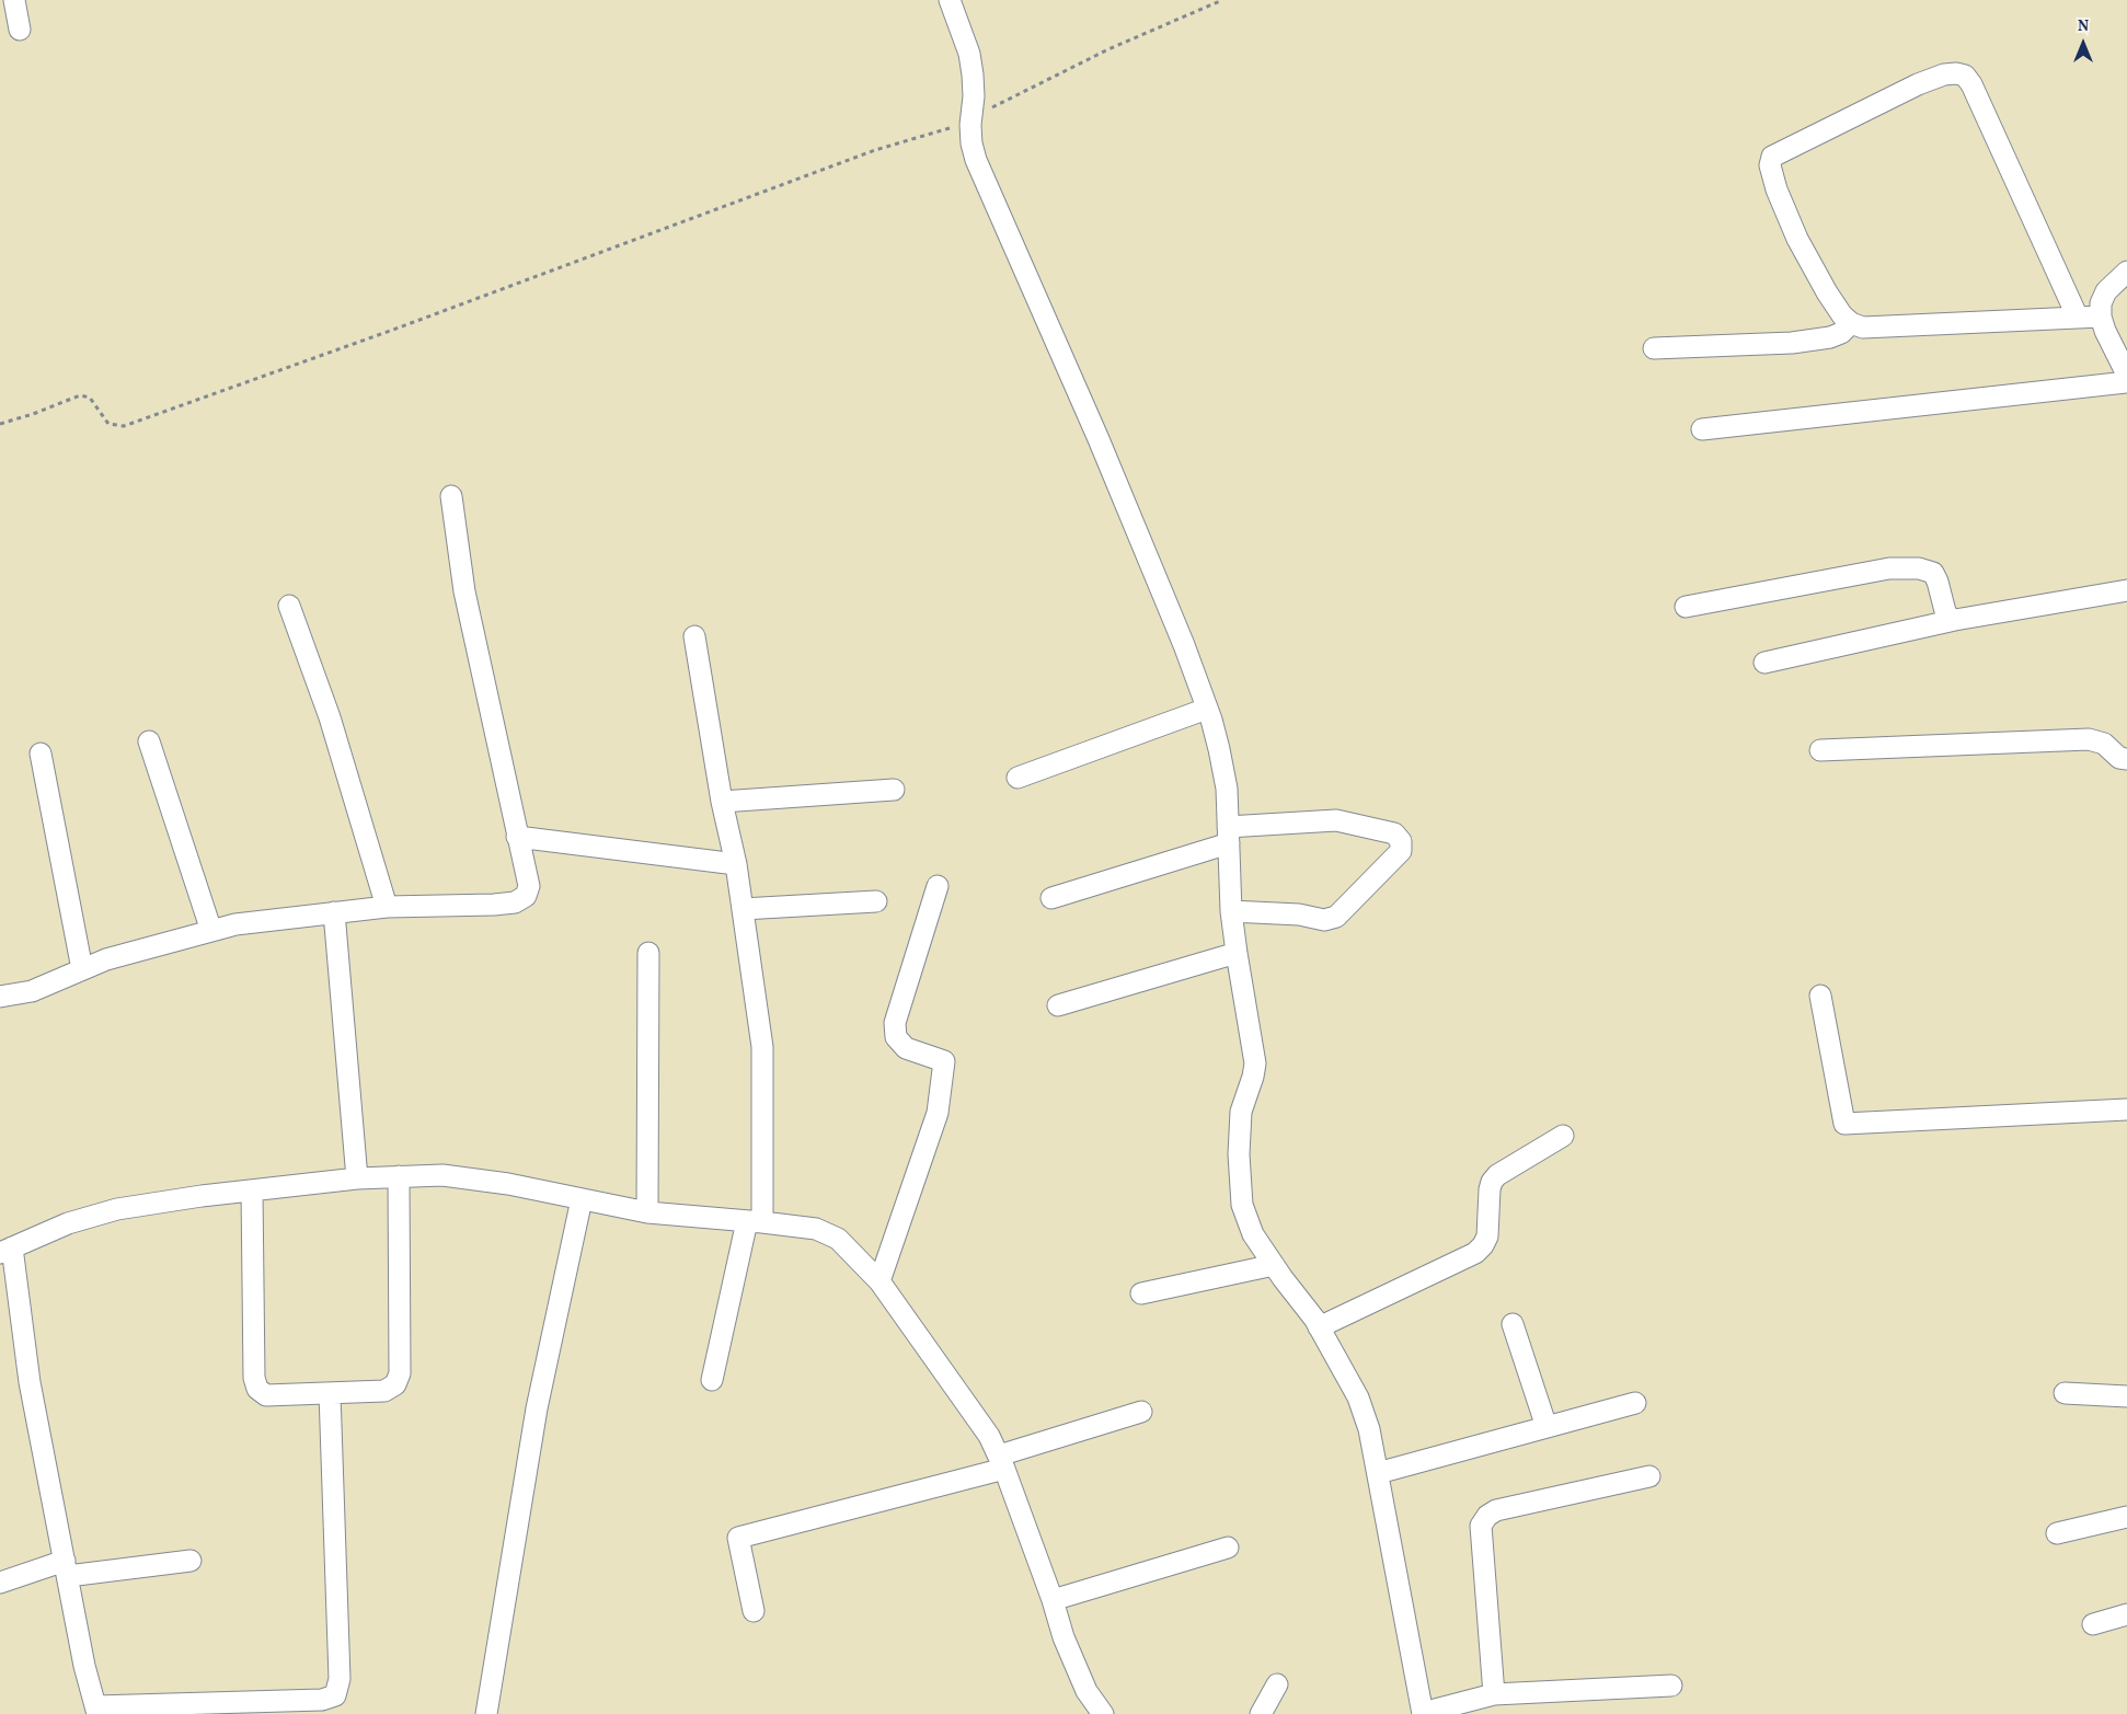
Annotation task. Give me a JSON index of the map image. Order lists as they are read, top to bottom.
{
  "north": "top"
}
